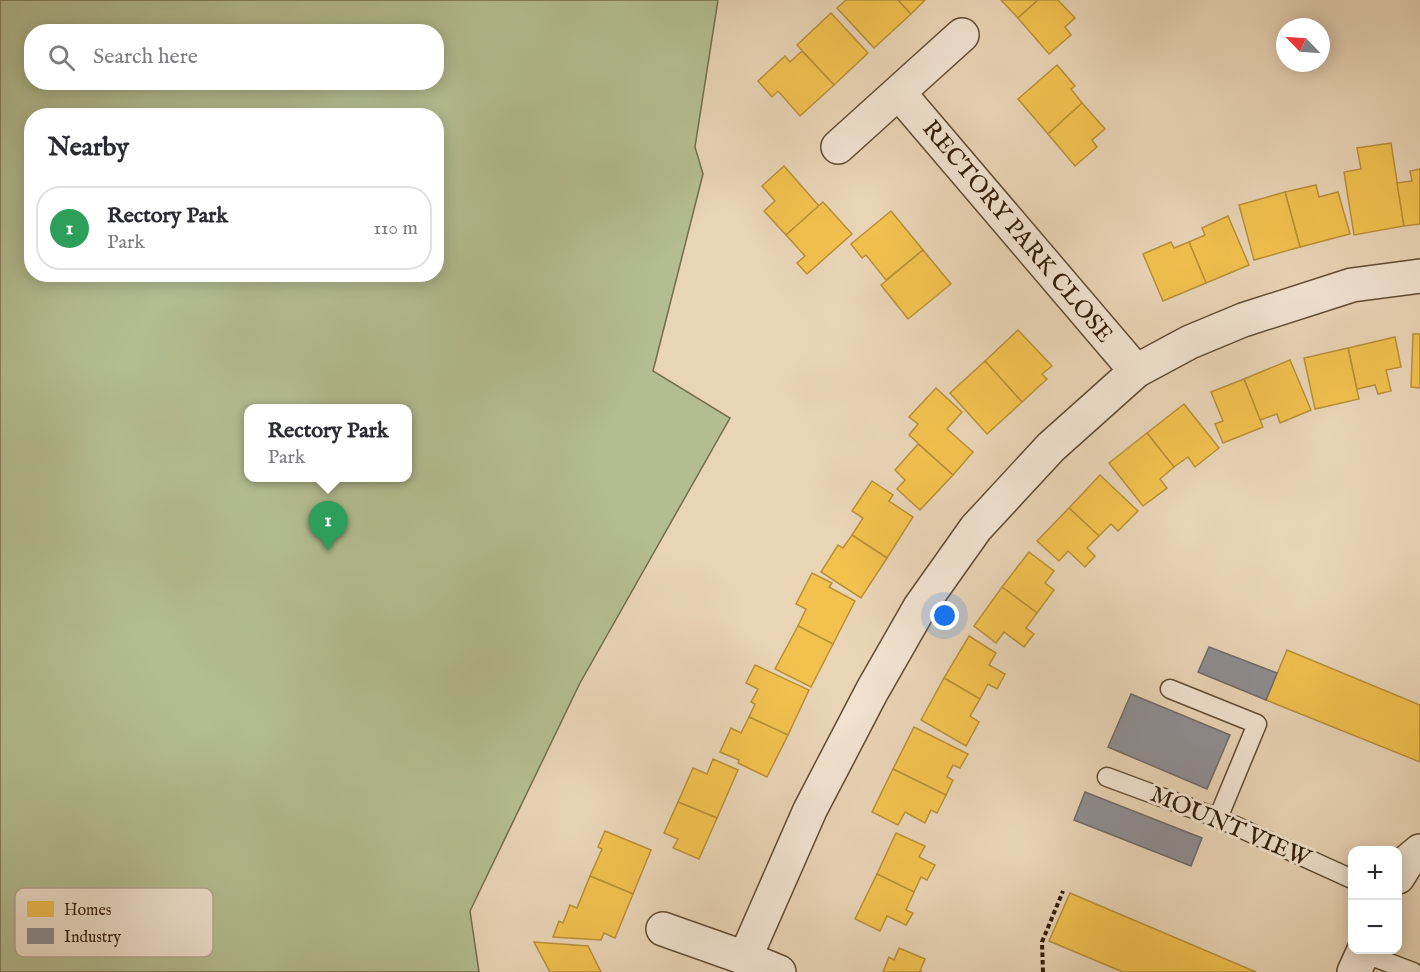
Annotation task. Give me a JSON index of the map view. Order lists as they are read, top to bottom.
{
  "streets": {
    "street": ["RECTORY PARK CLOSE"],
    "lane": ["MOUNT VIEW"]
  },
  "legend": ["Homes", "Industry"],
  "north": "top left",
  "page": {
    "search": "Search here",
    "heading": "Nearby",
    "list": [
      {
        "mark": "1",
        "name": "Rectory Park",
        "note": "Park",
        "value": "110 m"
      }
    ],
    "popup": ["Rectory Park", "Park"],
    "pins": "1",
    "map_buttons": ["+", "−"]
  }
}
